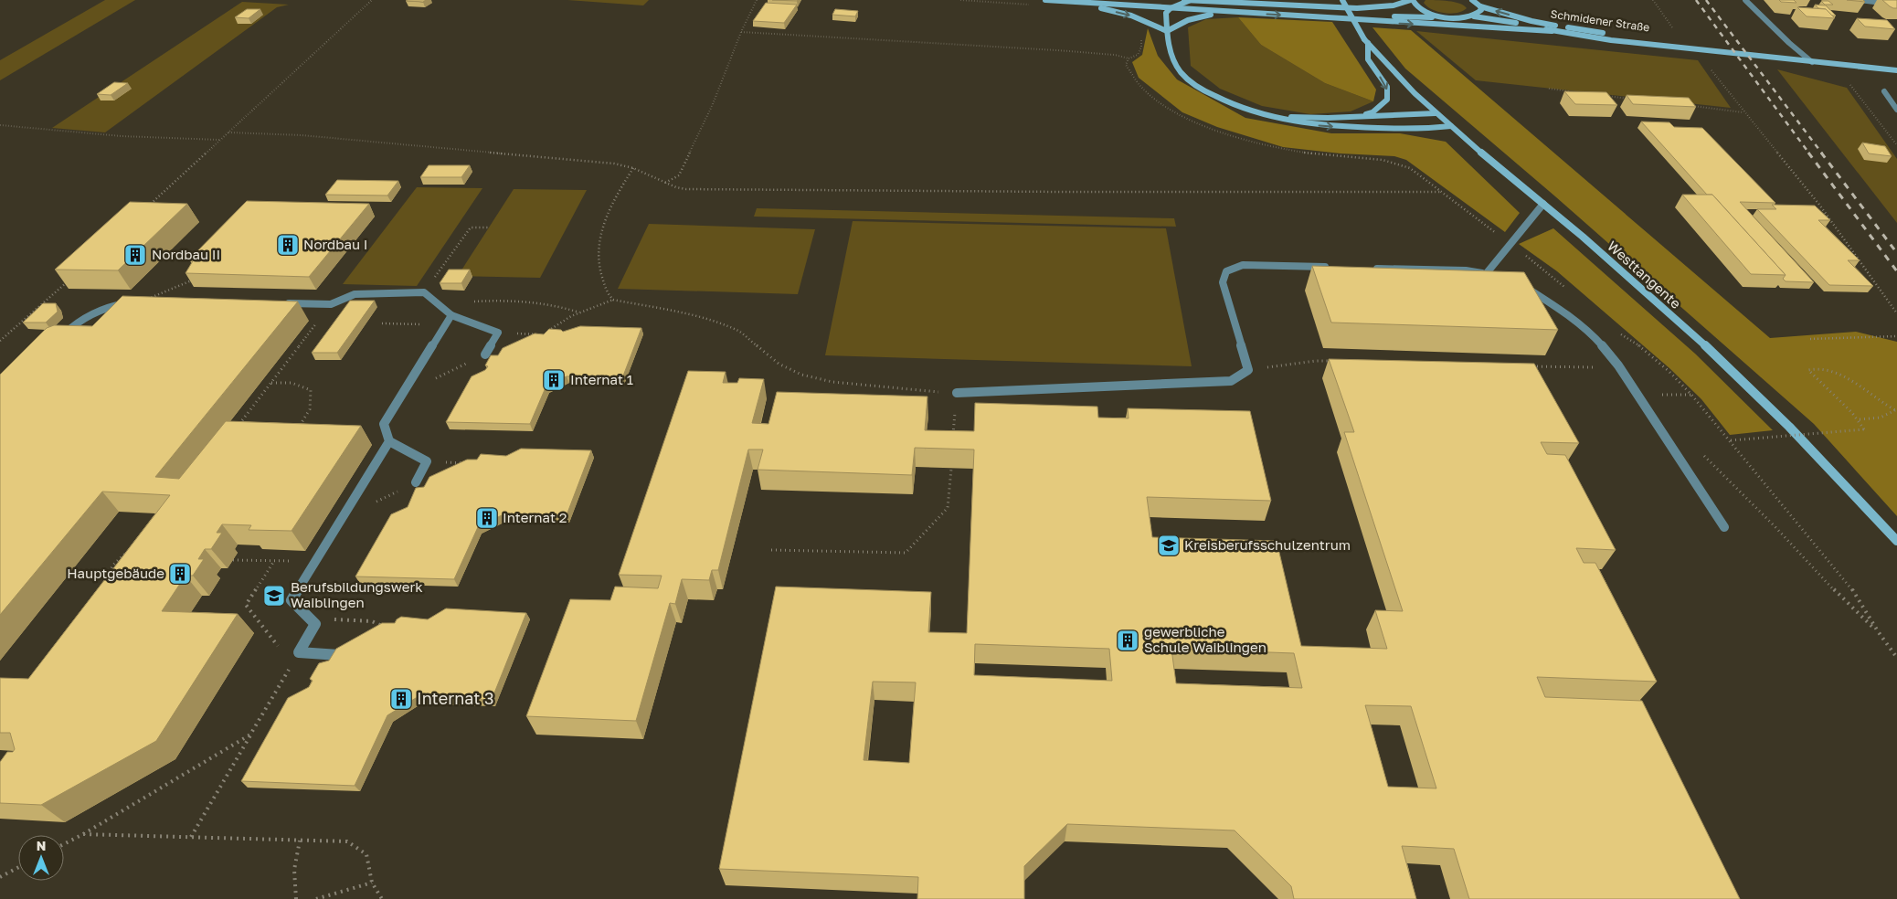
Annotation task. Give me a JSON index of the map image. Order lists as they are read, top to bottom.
{
  "streets": {
    "main road": ["Schmidener Straße", "Westtangente"]
  },
  "places": {
    "building": [
      "Nordbau I",
      "Nordbau II",
      "Internat 1",
      "Internat 2",
      "Hauptgebäude",
      "gewerbliche Schule Waiblingen",
      "Internat 3"
    ],
    "school or university": ["Kreisberufsschulzentrum", "Berufsbildungswerk Waiblingen"]
  },
  "north": "top"
}
